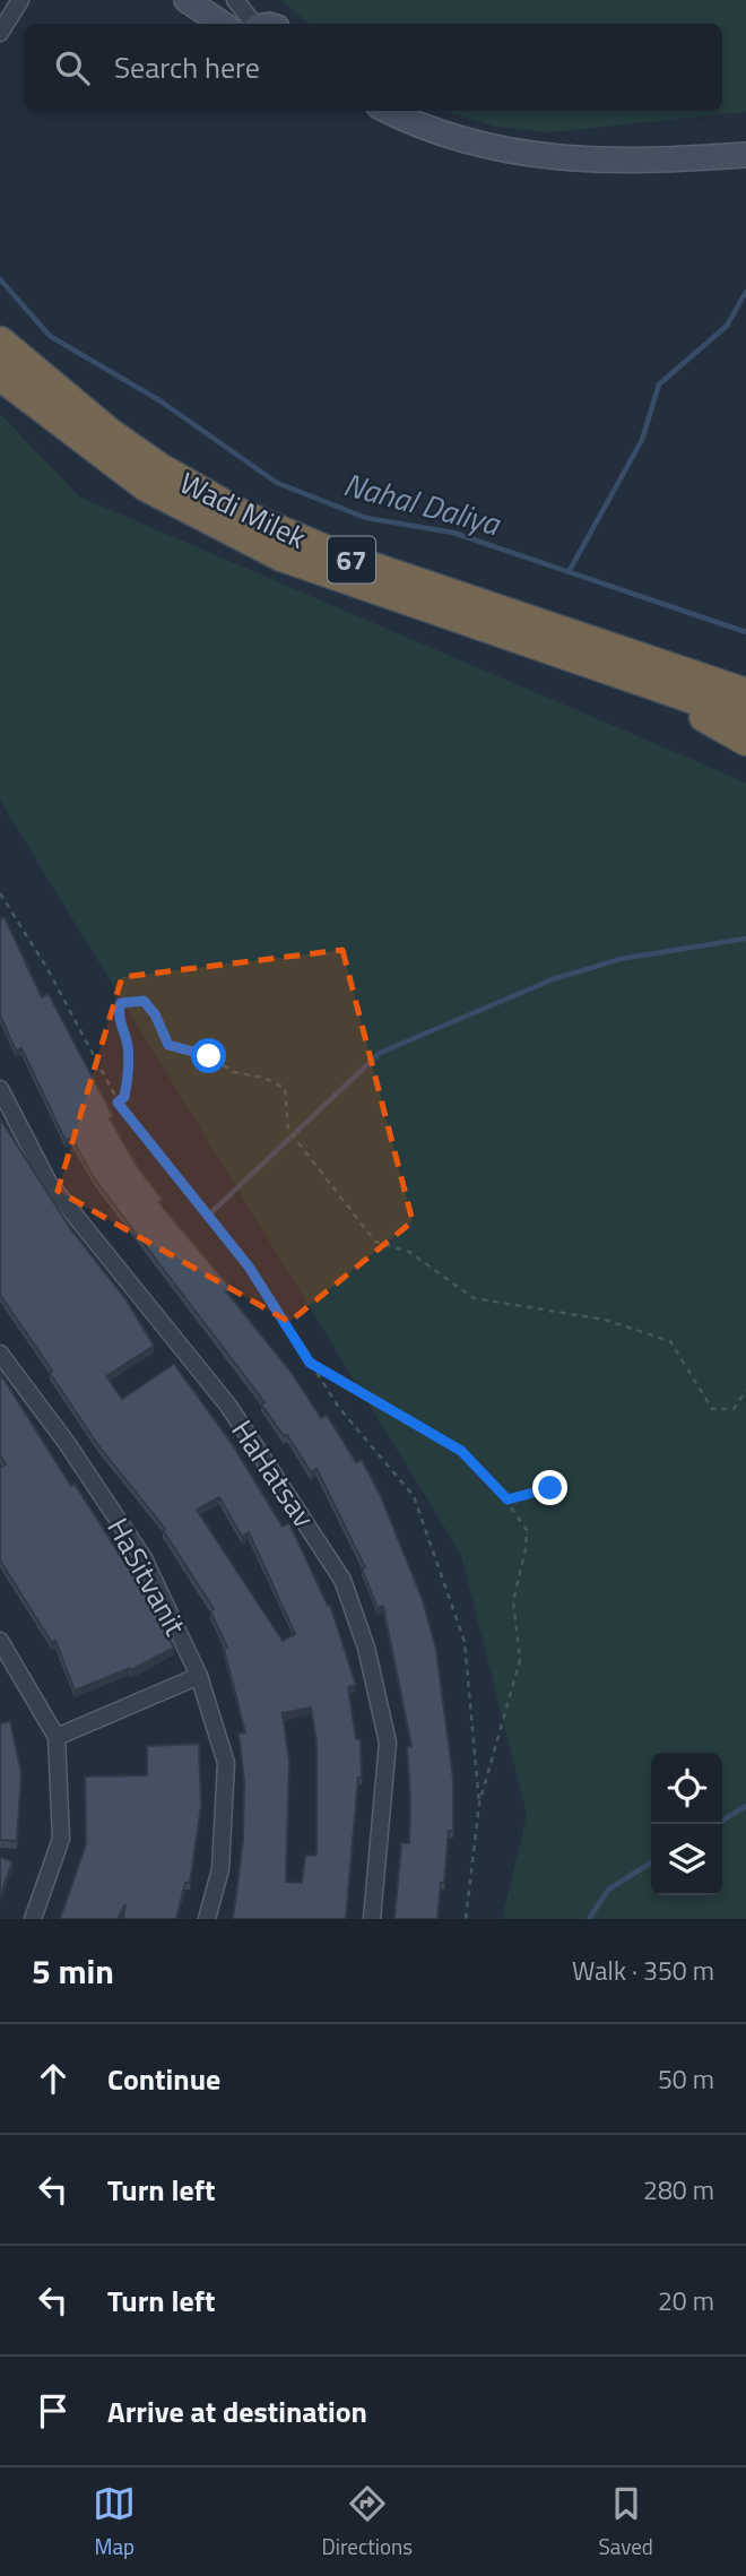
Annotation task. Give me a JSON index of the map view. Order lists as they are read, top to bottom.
{
  "streets": {
    "highway": ["Wadi Milek", "67"],
    "street": ["HaHatsav", "HaSitvanit"]
  },
  "water": ["Nahal Daliya"],
  "page": {
    "search": "Search here",
    "heading": ["5 min", "Walk · 350 m"],
    "list": [
      ["Continue", "50 m"],
      ["Turn left", "280 m"],
      ["Turn left", "20 m"],
      "Arrive at destination"
    ],
    "nav": ["Map", "Directions", "Saved"]
  }
}
